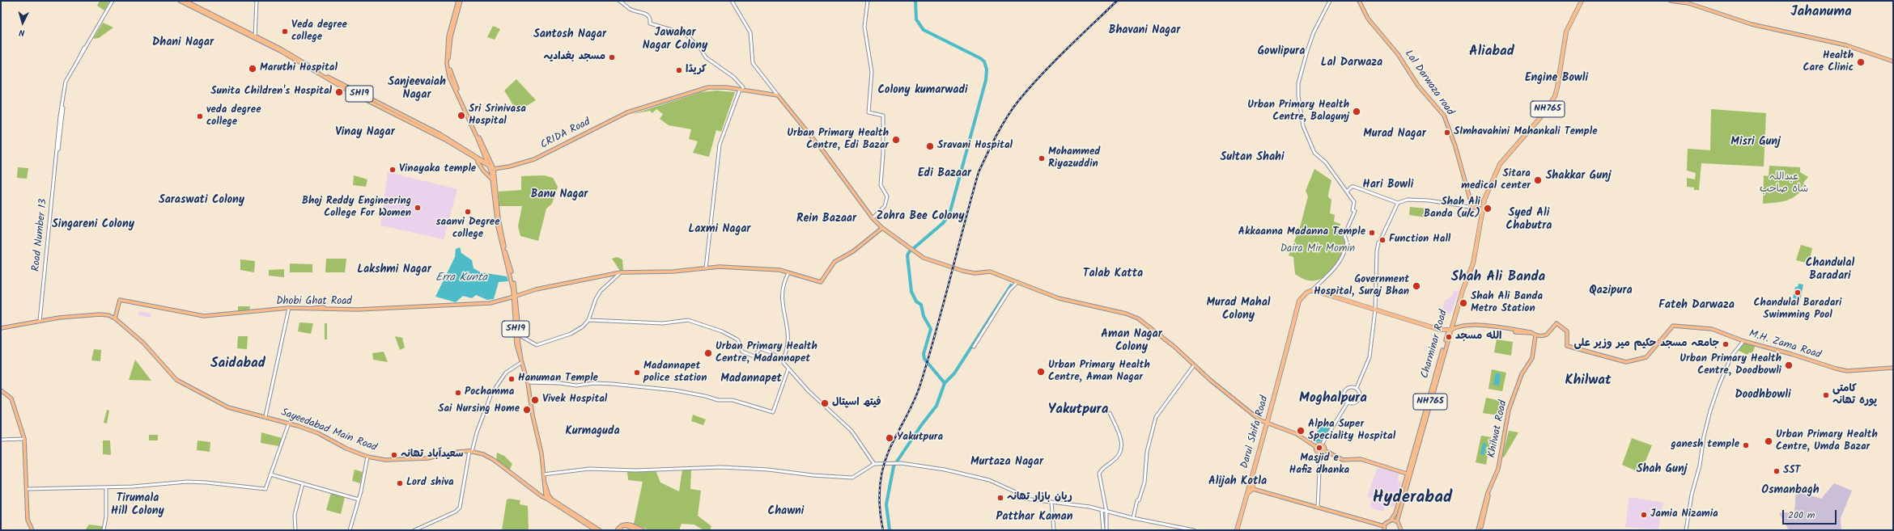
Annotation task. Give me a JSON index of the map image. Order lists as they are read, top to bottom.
{
  "streets": {
    "highway": ["NH765", "Charminar Road", "Darul Shifa Road"],
    "main road": [
      "Lal Darwaza road",
      "SH19",
      "CRIDA Road",
      "Dhobi Ghat Road",
      "M.H. Zama Road",
      "Khilwat Road",
      "Sayeedabad Main Road"
    ],
    "street": ["Road Number 13"]
  },
  "crossings": [
    ["SH19", "CRIDA Road"],
    ["SH19", "Dhobi Ghat Road"],
    ["SH19", "Sayeedabad Main Road"],
    ["NH765", "Charminar Road"],
    ["Dhobi Ghat Road", "Sayeedabad Main Road"],
    ["M.H. Zama Road", "Khilwat Road"]
  ],
  "districts": [
    "Jahanuma",
    "Bhavani Nagar",
    "Jawahar Nagar Colony",
    "Santosh Nagar",
    "Dhani Nagar",
    "Gowlipura",
    "Aliabad",
    "Lal Darwaza",
    "Engine Bowli",
    "Sanjeevaiah Nagar",
    "Colony kumarwadi",
    "Vinay Nagar",
    "Murad Nagar",
    "Misri Gunj",
    "Sultan Shahi",
    "Edi Bazaar",
    "Shakkar Gunj",
    "Hari Bowli",
    "Banu Nagar",
    "Saraswati Colony",
    "Syed Ali Chabutra",
    "Zohra Bee Colony",
    "Rein Bazaar",
    "Singareni Colony",
    "Laxmi Nagar",
    "Chandulal Baradari",
    "Lakshmi Nagar",
    "Talab Katta",
    "Shah Ali Banda",
    "Qazipura",
    "Murad Mahal Colony",
    "Fateh Darwaza",
    "Aman Nagar Colony",
    "Saidabad",
    "Madannapet",
    "Khilwat",
    "Doodhbowli",
    "Moghalpura",
    "Yakutpura",
    "Kurmaguda",
    "Murtaza Nagar",
    "Shah Gunj",
    "Alijah Kotla",
    "Osmanbagh",
    "Hyderabad",
    "Tirumala Hill Colony",
    "Chawni",
    "Patthar Kaman"
  ],
  "water": ["Erra Kunta"],
  "parks": ["عبداللہ شاہ صاحب", "Daira Mir Momin"],
  "places": [
    "Veda degree college",
    "مسجد بغدادیہ",
    "Health Care Clinic",
    "Maruthi Hospital",
    "کریڈا",
    "Sunita Children's Hospital",
    "Urban Primary Health Centre, Balagunj",
    "Sri Srinivasa Hospital",
    "veda degree college",
    "SImhavahini Mahankali Temple",
    "Urban Primary Health Centre, Edi Bazar",
    "Sravani Hospital",
    "Mohammed Riyazuddin",
    "Vinayaka temple",
    "Sitara medical center",
    "Bhoj Reddy Engineering College For Women",
    "Shah Ali Banda (u/c)",
    "saanvi Degree college",
    "Akkaanna Madanna Temple",
    "Function Hall",
    "Government Hospital, Suraj Bhan",
    "Chandulal Baradari Swimming Pool",
    "Shah Ali Banda Metro Station",
    "الله مسجد",
    "جامعہ مسجد حکیم میر وزیر علی",
    "Urban Primary Health Centre, Madannapet",
    "Urban Primary Health Centre, Doodbowli",
    "Urban Primary Health Centre, Aman Nagar",
    "Madannapet police station",
    "Hanuman Temple",
    "Pochamma",
    "کامتی پورہ تھانہ",
    "Vivek Hospital",
    "فیتھ اسپتال",
    "Sai Nursing Home",
    "Alpha Super Speciality Hospital",
    "Yakutpura",
    "Urban Primary Health Centre, Umda Bazar",
    "ganesh temple",
    "Masjid e Hafiz dhanka",
    "سعیدآباد تھانہ",
    "SST",
    "Lord shiva",
    "ریان بازار تھانہ",
    "Jamia Nizamia"
  ],
  "scale_bar": "200 m",
  "north": "bottom"
}
